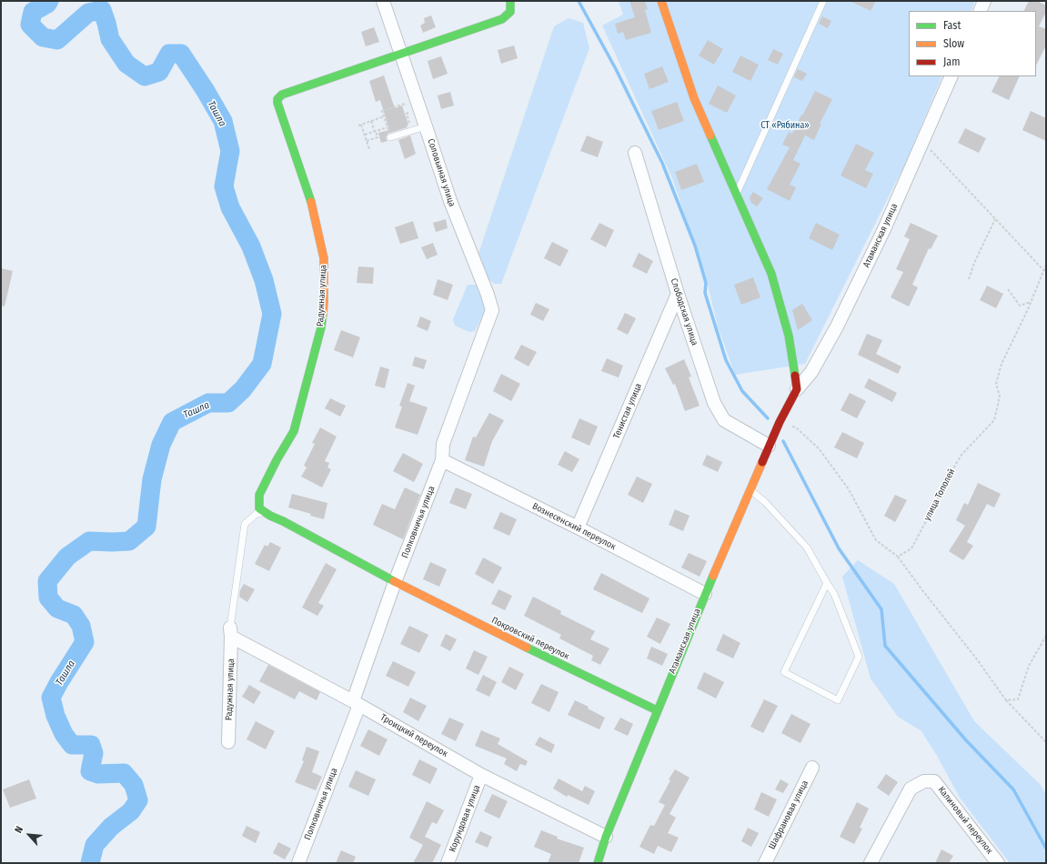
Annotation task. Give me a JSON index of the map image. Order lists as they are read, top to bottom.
{
  "streets": {
    "street": [
      "Соловьиная улица",
      "Атаманская улица",
      "Радужная улица",
      "Слободская улица",
      "Тенистая улица",
      "Полковничья улица",
      "Вознесенский переулок",
      "Покровский переулок",
      "Троицкий переулок",
      "Шафрановая улица",
      "Корундовая улица",
      "Калиновый переулок"
    ],
    "path": ["улица Тополей"]
  },
  "crossings": [
    ["Соловьиная улица", "Радужная улица"],
    ["Соловьиная улица", "Полковничья улица"],
    ["Атаманская улица", "Слободская улица"],
    ["Атаманская улица", "Вознесенский переулок"],
    ["Атаманская улица", "Покровский переулок"],
    ["Атаманская улица", "Троицкий переулок"],
    ["Радужная улица", "Полковничья улица"],
    ["Радужная улица", "Покровский переулок"],
    ["Радужная улица", "Троицкий переулок"],
    ["Слободская улица", "Тенистая улица"],
    ["Тенистая улица", "Вознесенский переулок"],
    ["Полковничья улица", "Вознесенский переулок"],
    ["Полковничья улица", "Покровский переулок"],
    ["Полковничья улица", "Троицкий переулок"],
    ["Троицкий переулок", "Корундовая улица"]
  ],
  "water": ["Ташла"],
  "parks": ["СТ «Рябина»"],
  "legend": ["Fast", "Slow", "Jam"],
  "north": "top left"
}
